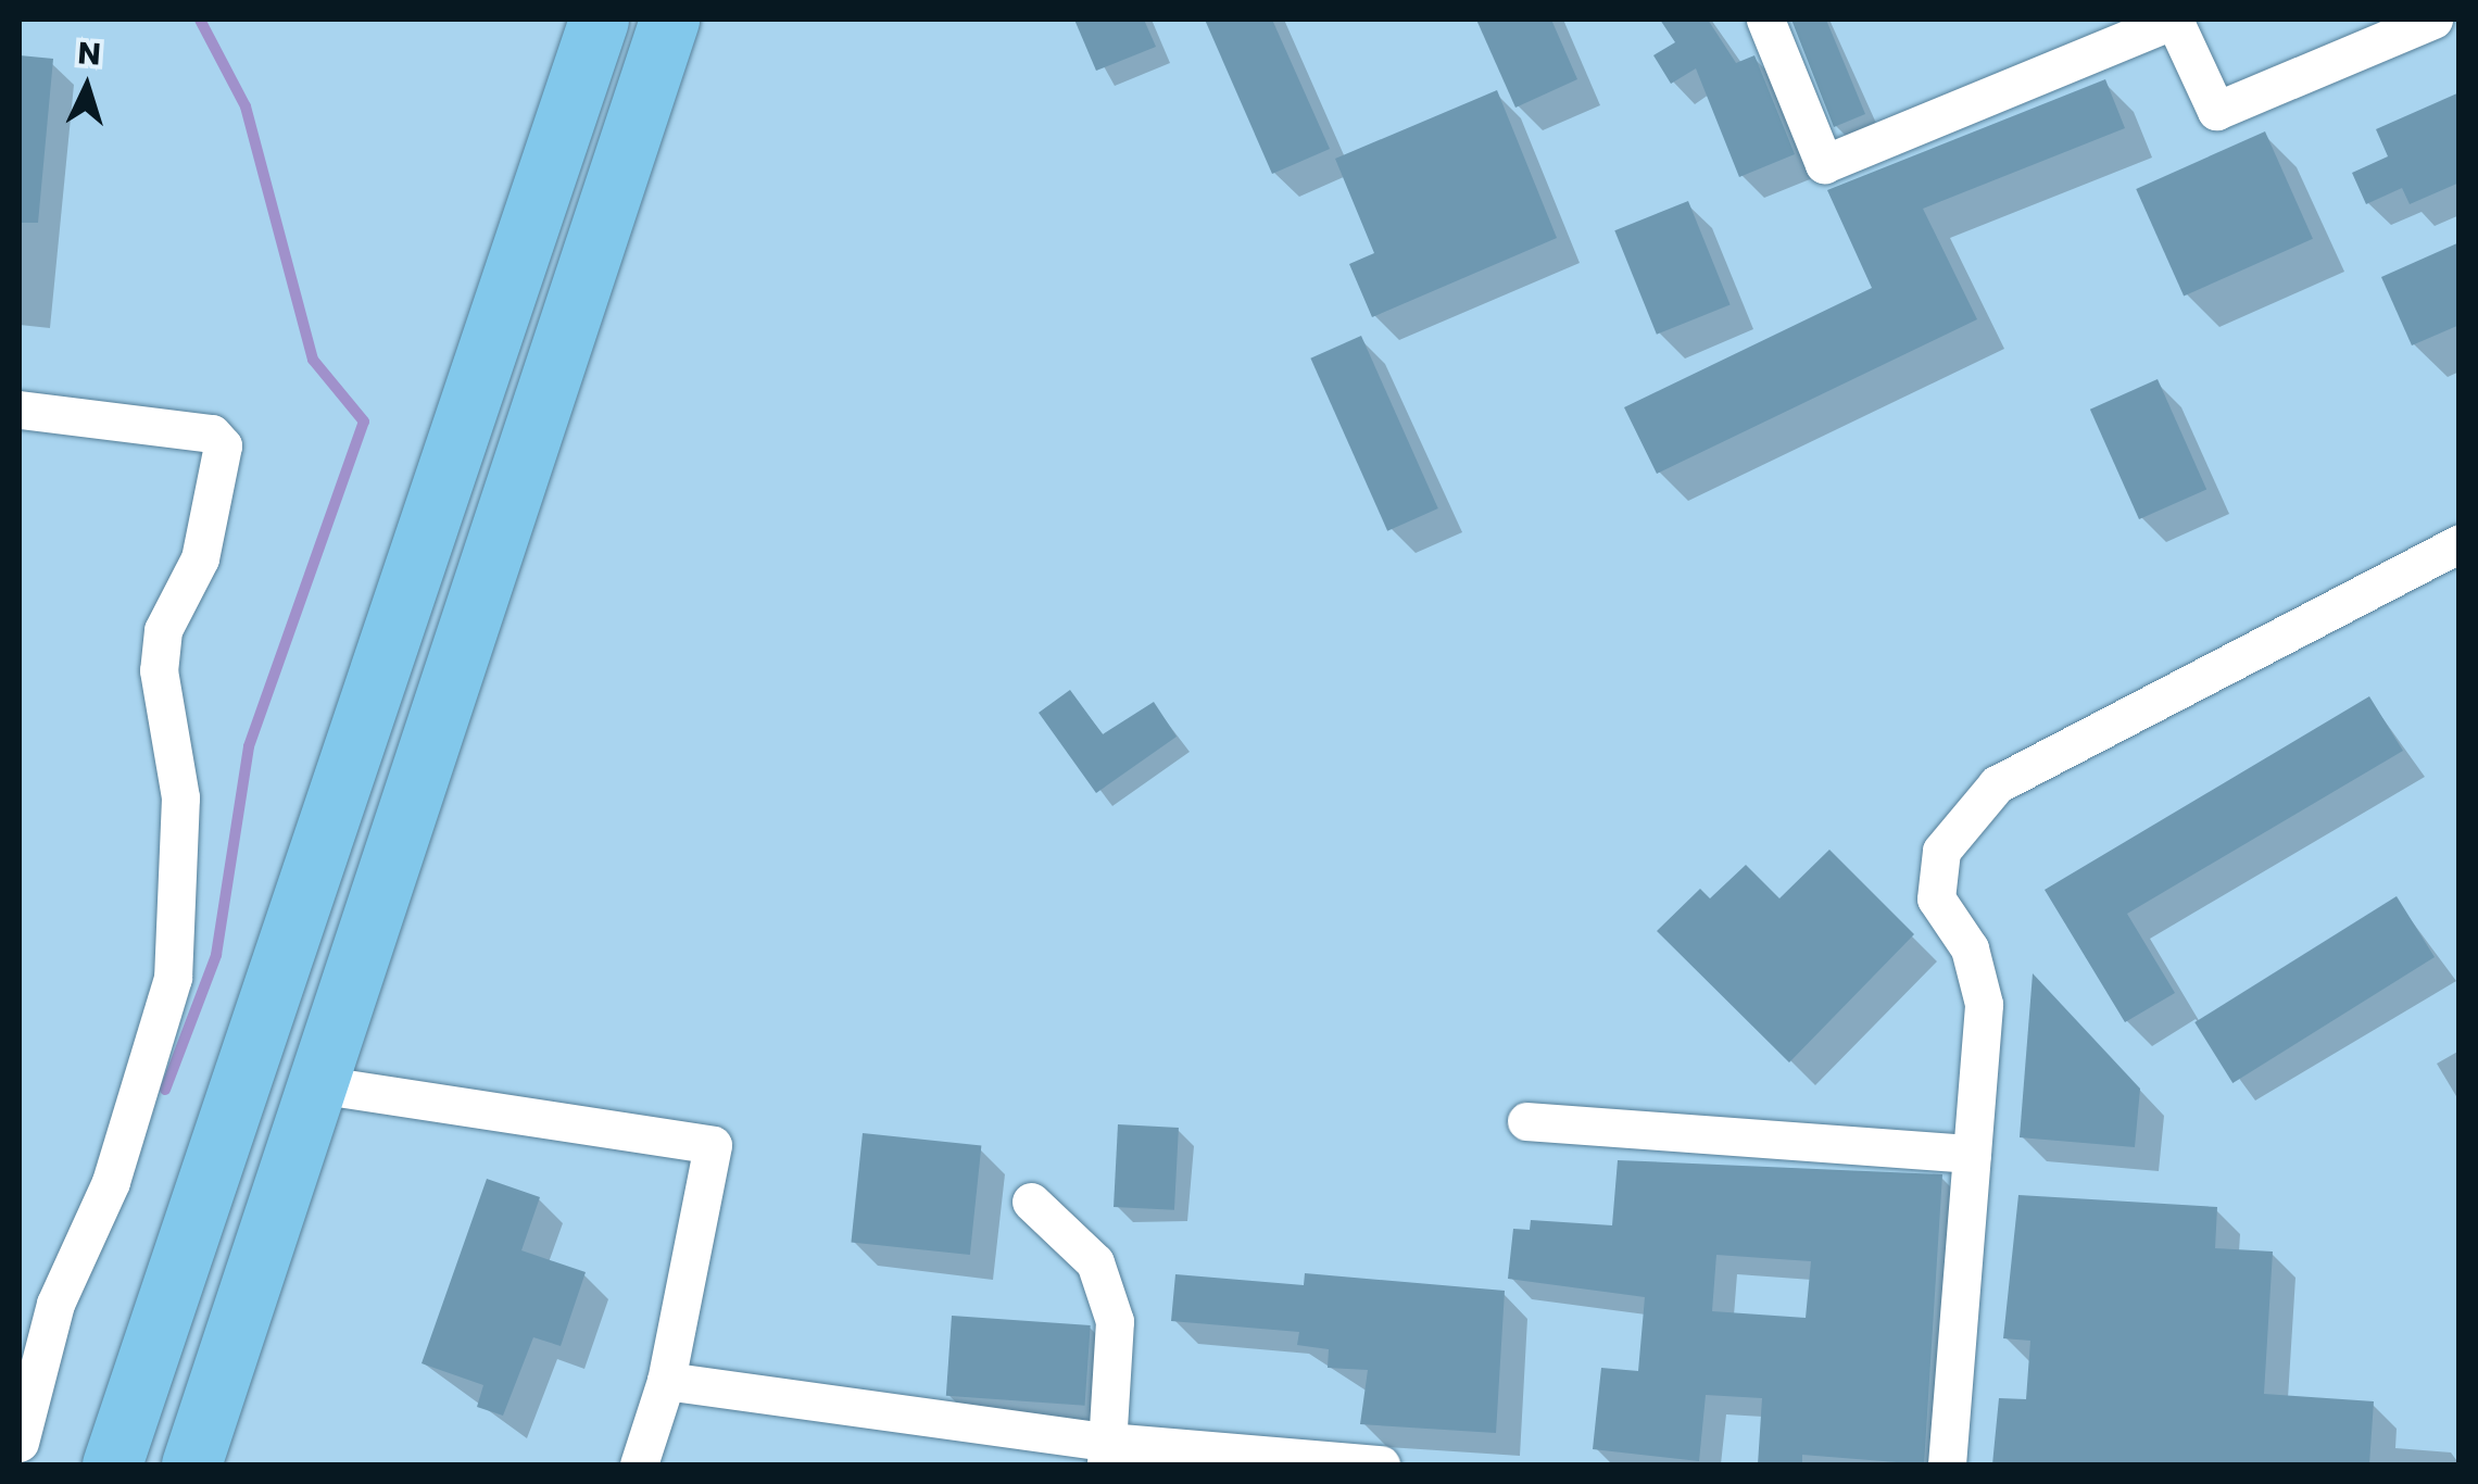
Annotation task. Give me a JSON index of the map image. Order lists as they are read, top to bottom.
{
  "north": "top"
}
